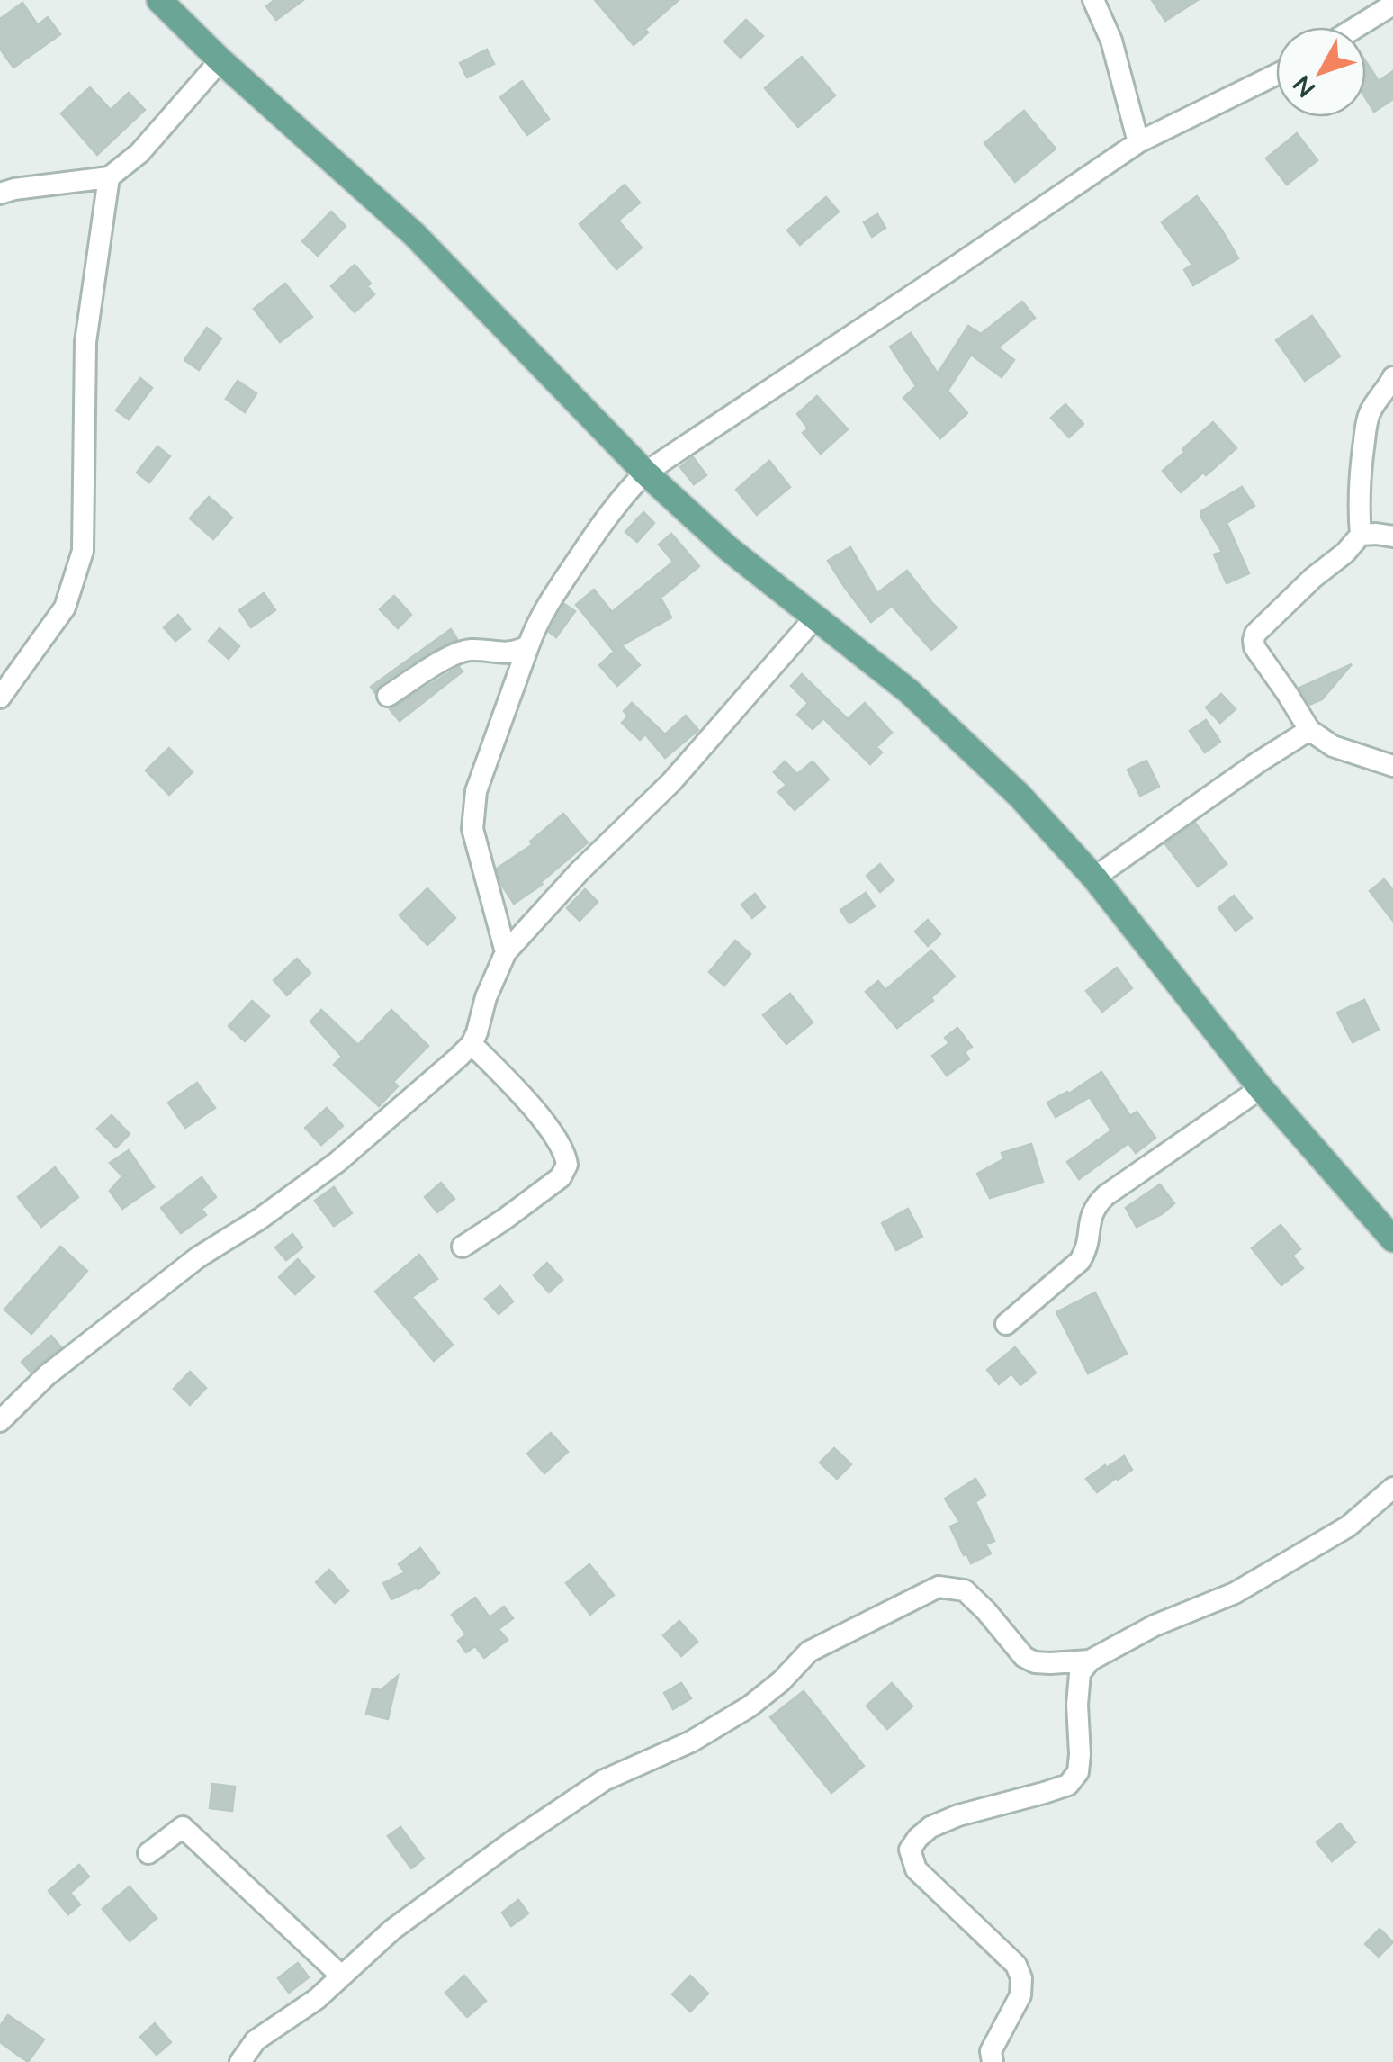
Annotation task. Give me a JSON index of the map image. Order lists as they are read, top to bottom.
{
  "north": "bottom left"
}
